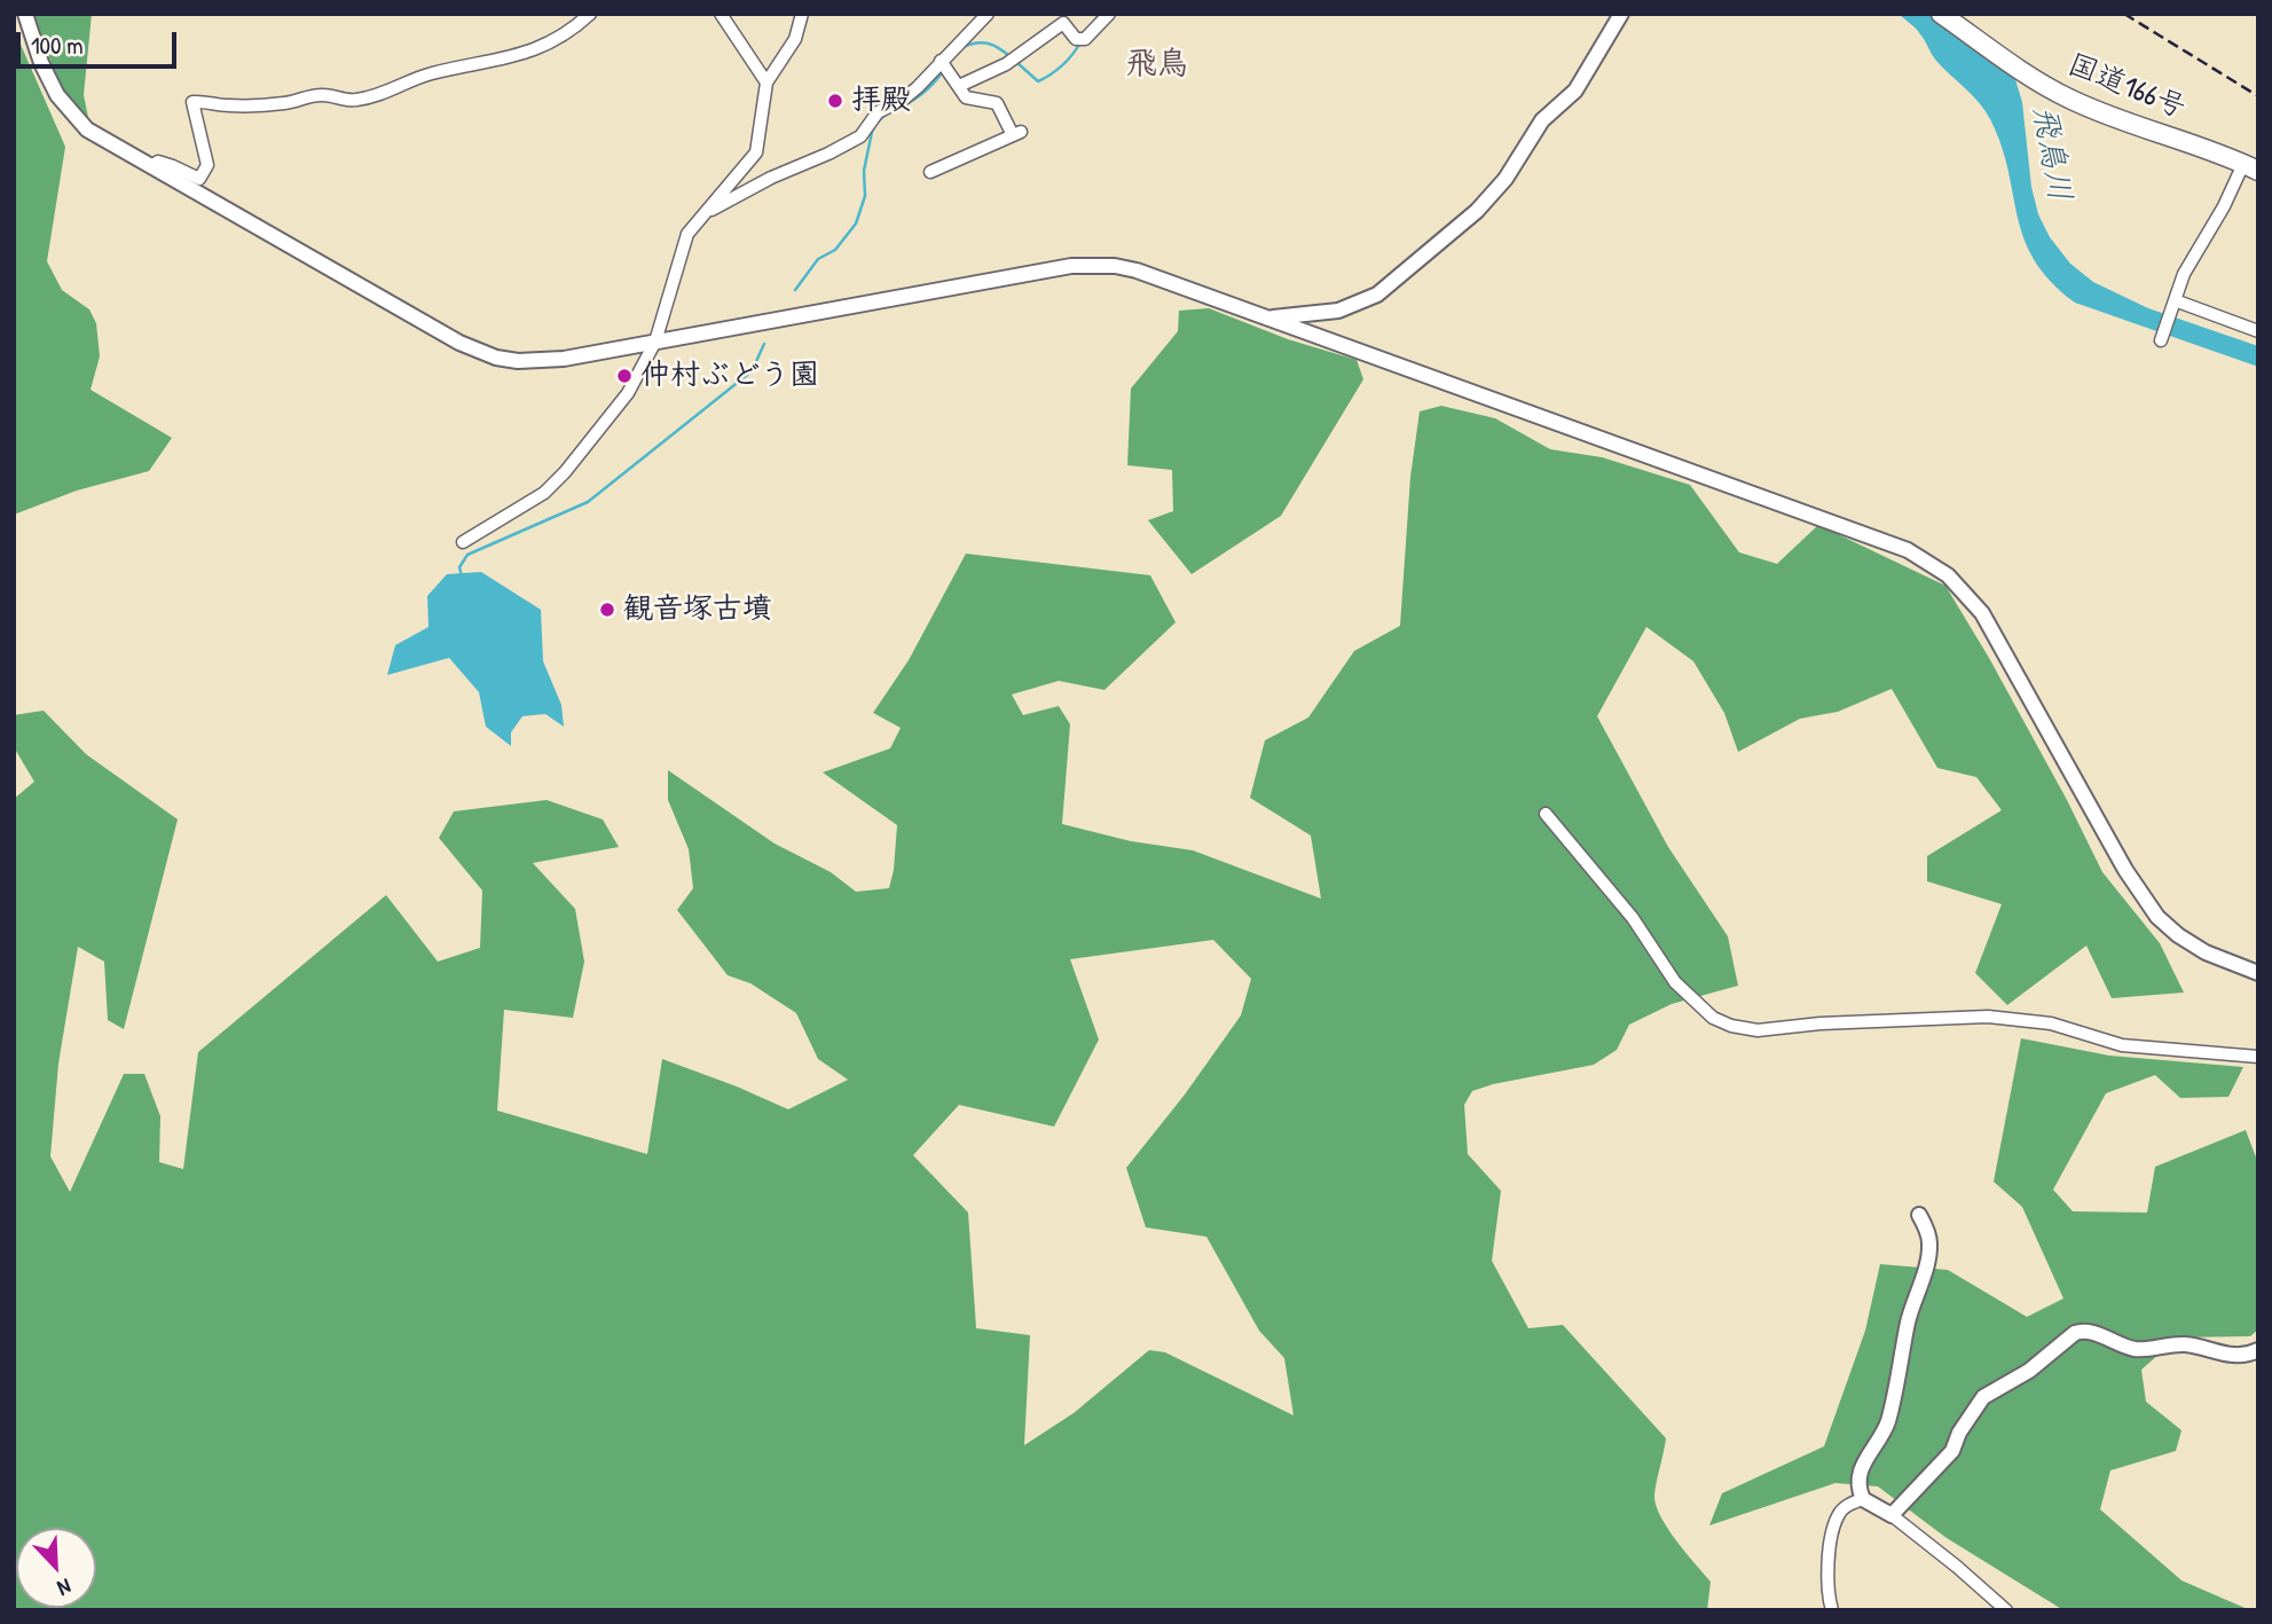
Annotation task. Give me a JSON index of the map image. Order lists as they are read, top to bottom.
{
  "streets": {
    "highway": ["国道166号"]
  },
  "districts": ["飛鳥"],
  "water": ["飛鳥川"],
  "places": ["拝殿", "仲村ぶどう園", "観音塚古墳"],
  "scale_bar": "100 m",
  "north": "bottom right"
}
